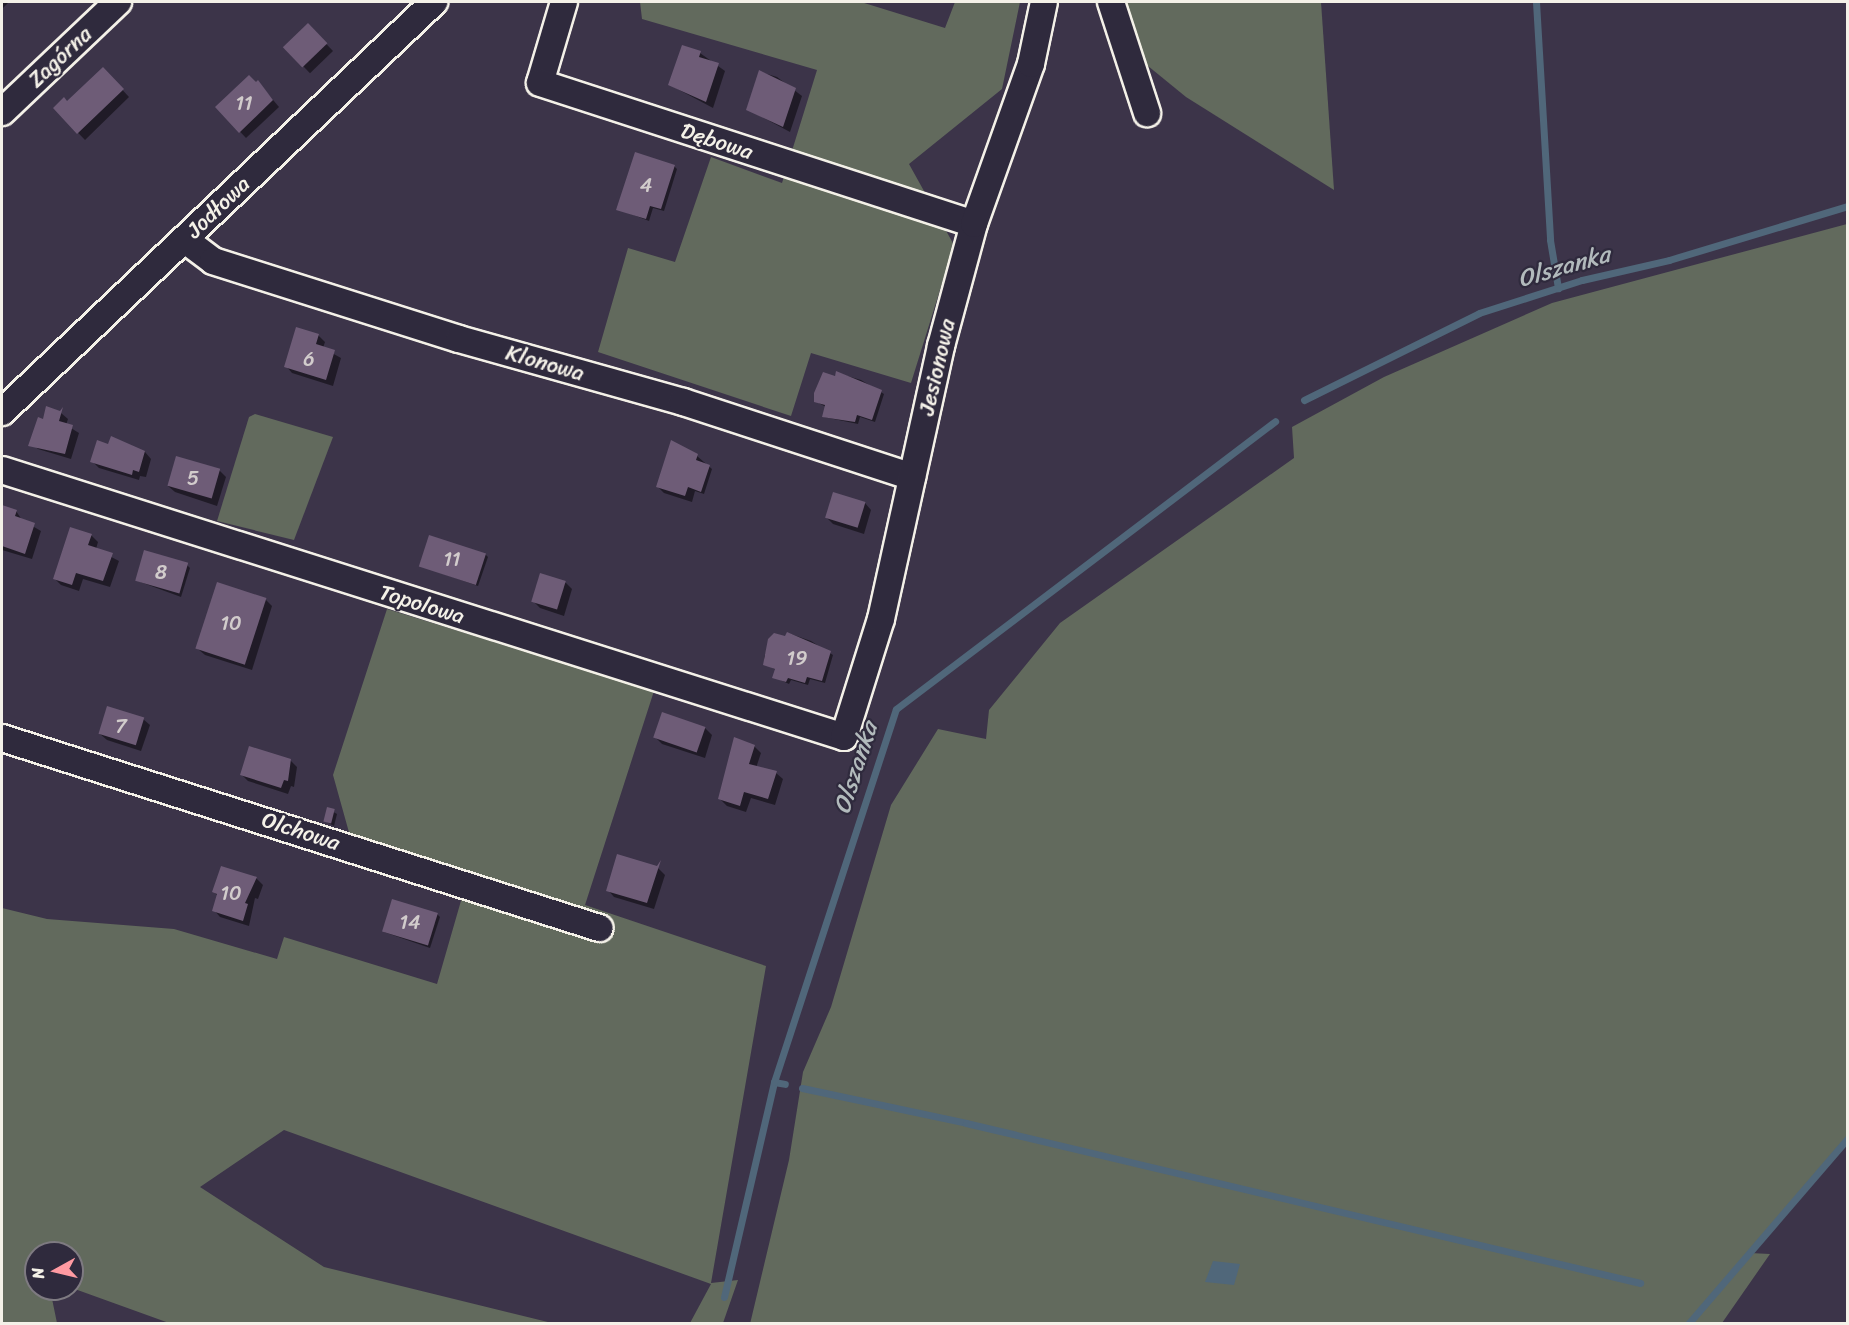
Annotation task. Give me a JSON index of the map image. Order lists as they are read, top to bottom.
{
  "streets": {
    "street": [
      "Zagórna",
      "Dębowa",
      "Jodłowa",
      "Klonowa",
      "Jesionowa",
      "Topolowa",
      "Olchowa"
    ]
  },
  "crossings": [
    ["Dębowa", "Jesionowa"],
    ["Jodłowa", "Klonowa"],
    ["Klonowa", "Jesionowa"],
    ["Jesionowa", "Topolowa"]
  ],
  "water": ["Olszanka"],
  "house_numbers": [
    "11",
    "4",
    "6",
    "5",
    "11",
    "8",
    "10",
    "19",
    "7",
    "10",
    "14"
  ],
  "north": "left"
}
